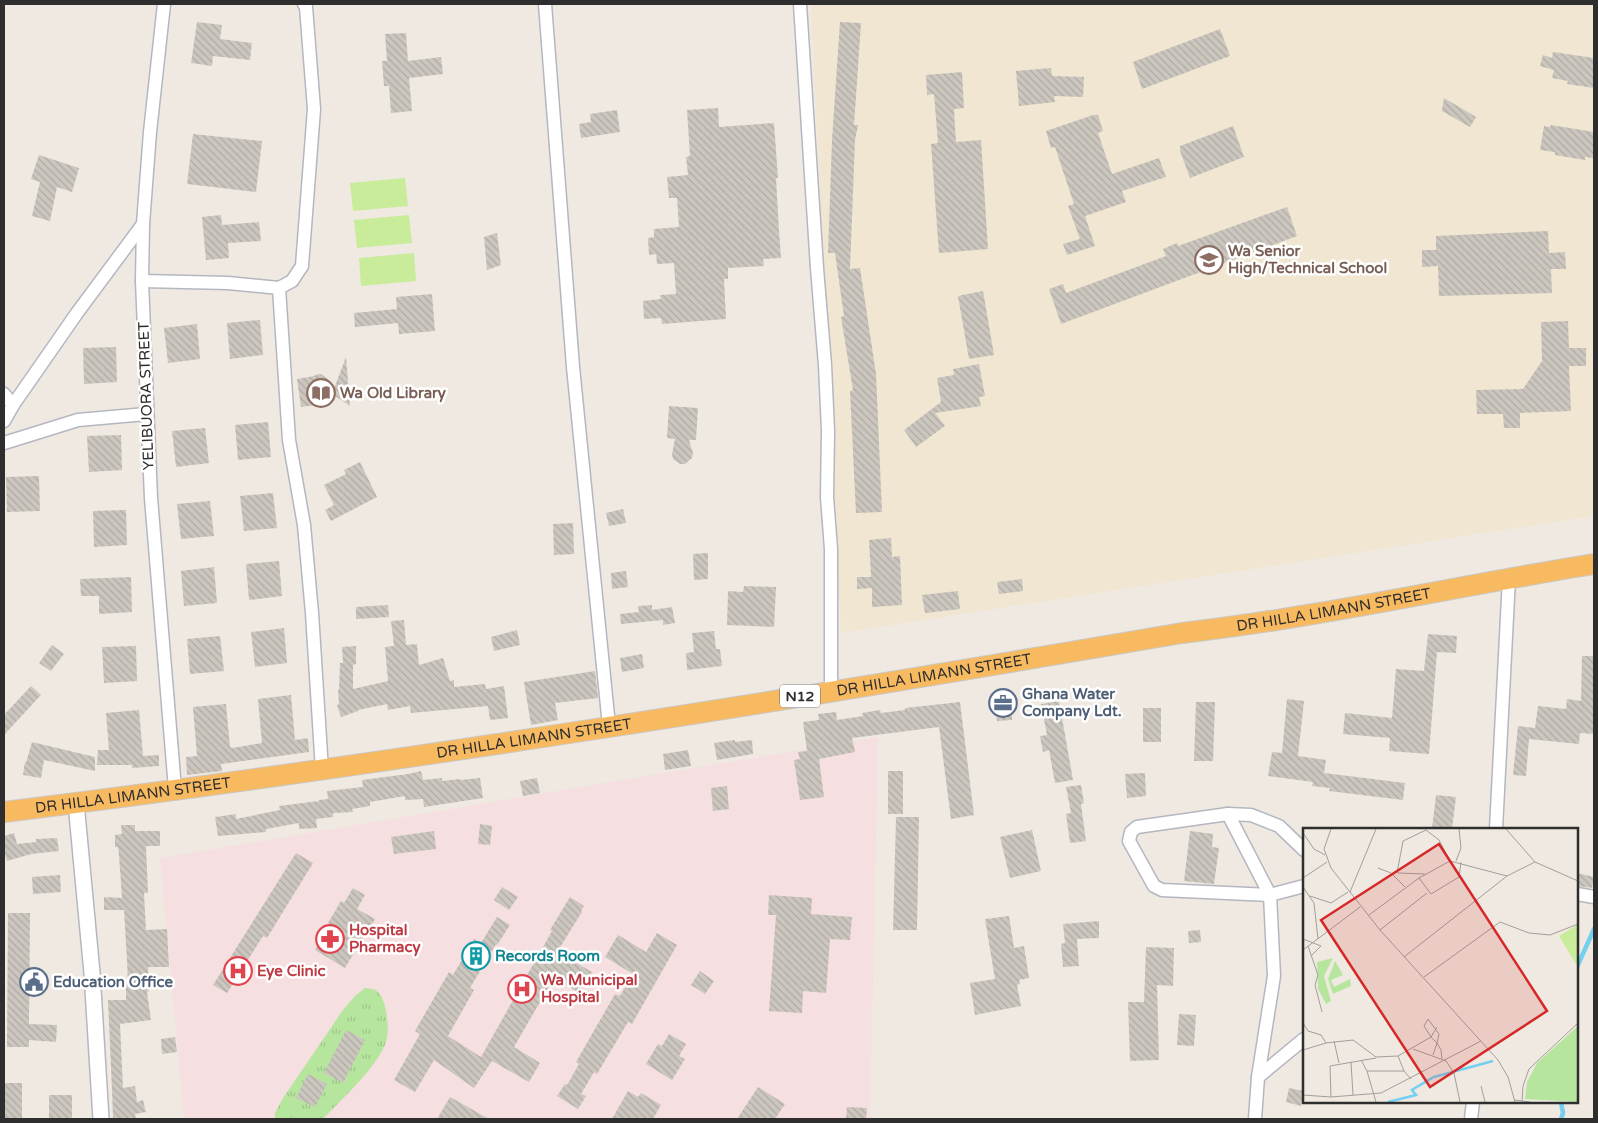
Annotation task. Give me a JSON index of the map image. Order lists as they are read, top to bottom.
{
  "streets": {
    "highway": ["DR HILLA LIMANN STREET", "N12"],
    "street": ["YELIBUORA STREET"]
  },
  "crossings": [
    ["YELIBUORA STREET", "DR HILLA LIMANN STREET"]
  ],
  "places": {
    "school or university": ["Wa Senior High/Technical School"],
    "library": ["Wa Old Library"],
    "office": ["Ghana Water Company Ldt."],
    "pharmacy": ["Hospital Pharmacy"],
    "building": ["Records Room"],
    "hospital": ["Eye Clinic", "Wa Municipal Hospital"],
    "public building": ["Education Office"]
  }
}
